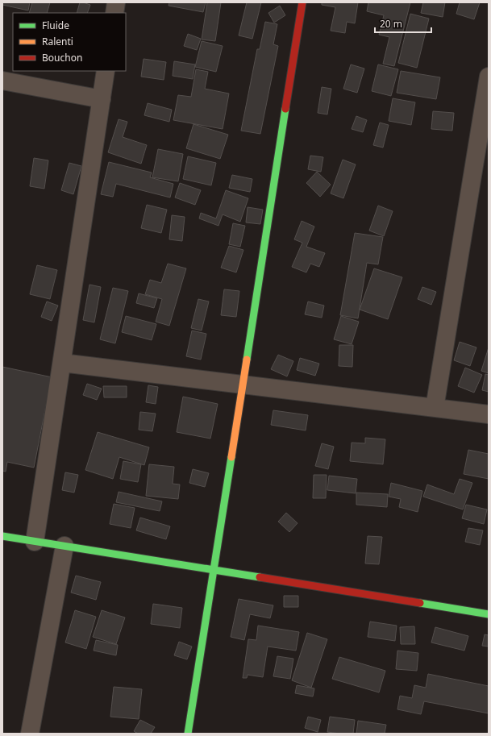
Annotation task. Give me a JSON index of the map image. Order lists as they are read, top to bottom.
{
  "legend": ["Fluide", "Ralenti", "Bouchon"],
  "scale_bar": "20 m"
}
